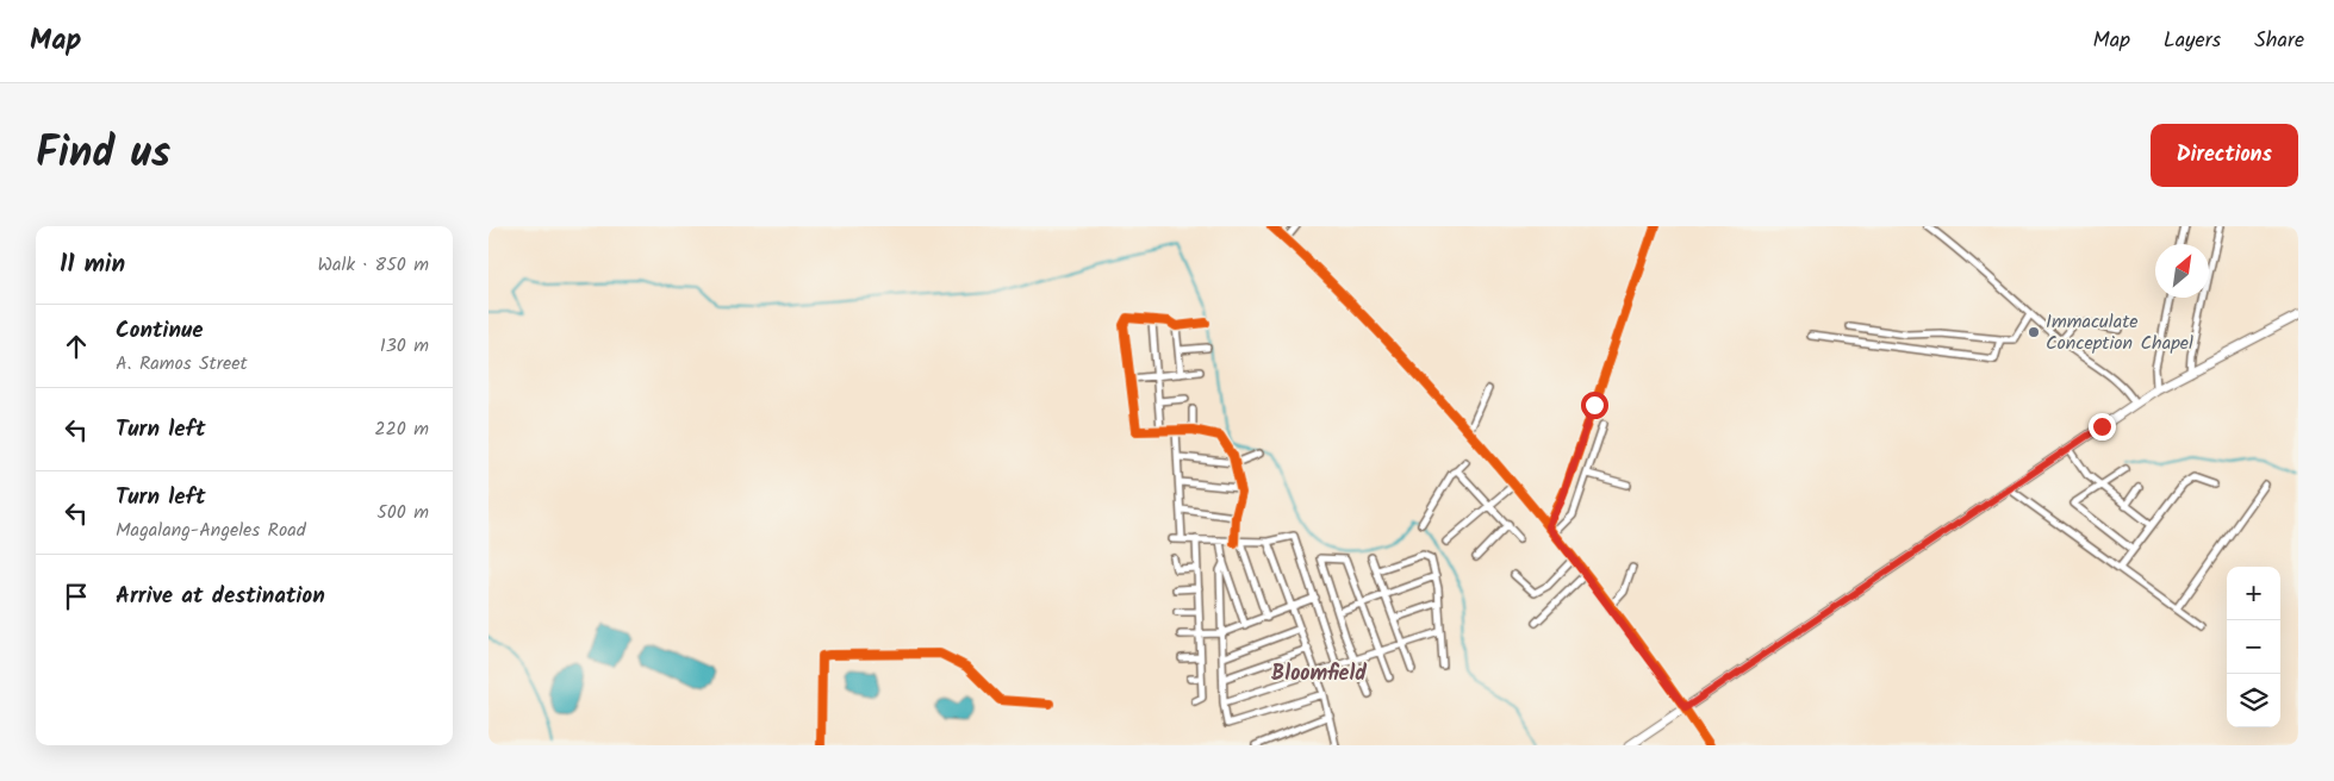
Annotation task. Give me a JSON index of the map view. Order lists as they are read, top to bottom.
{
  "districts": ["Bloomfield"],
  "places": ["Immaculate Conception Chapel"],
  "north": "top right",
  "page": {
    "header": "Map",
    "nav": ["Map", "Layers", "Share"],
    "title": "Find us",
    "buttons": "Directions",
    "heading": ["11 min", "Walk · 850 m"],
    "list": [
      ["Continue", "A. Ramos Street", "130 m"],
      ["Turn left", "220 m"],
      ["Turn left", "Magalang-Angeles Road", "500 m"],
      "Arrive at destination"
    ],
    "map_buttons": ["+", "−"]
  }
}
